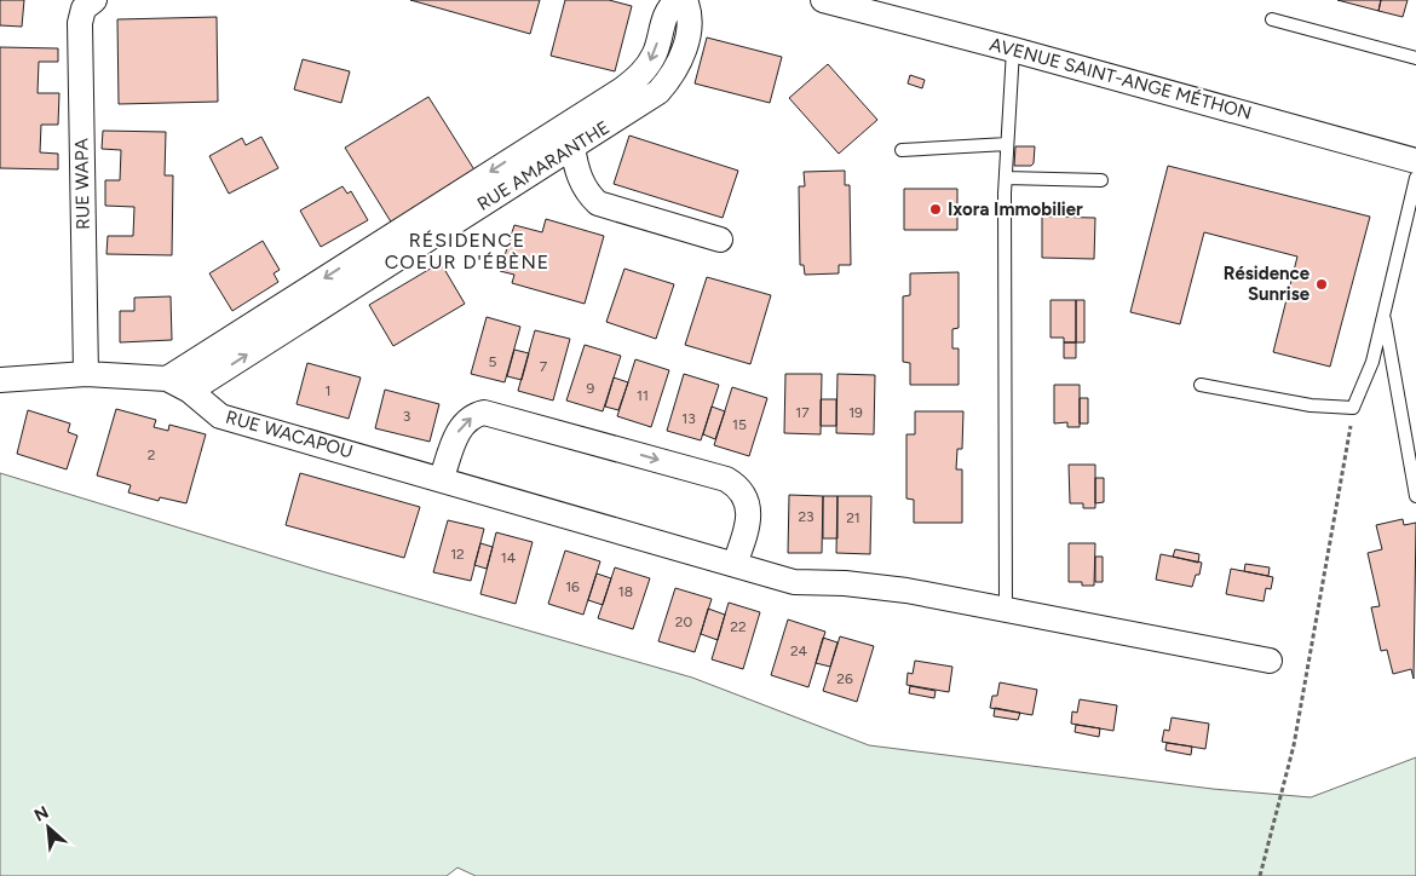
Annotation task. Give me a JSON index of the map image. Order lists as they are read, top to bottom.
{
  "streets": {
    "street": [
      "AVENUE SAINT-ANGE MÉTHON",
      "RUE AMARANTHE",
      "RUE WAPA",
      "RUE WACAPOU"
    ]
  },
  "crossings": [
    ["RUE AMARANTHE", "RUE WACAPOU"],
    ["RUE WAPA", "RUE WACAPOU"]
  ],
  "districts": ["RÉSIDENCE COEUR D'ÉBÈNE"],
  "places": ["Ixora Immobilier", "Résidence Sunrise"],
  "house_numbers": [
    "5",
    "7",
    "9",
    "1",
    "11",
    "17",
    "19",
    "3",
    "13",
    "15",
    "2",
    "23",
    "21",
    "12",
    "14",
    "16",
    "18",
    "20",
    "22",
    "24",
    "26"
  ],
  "north": "top left"
}
